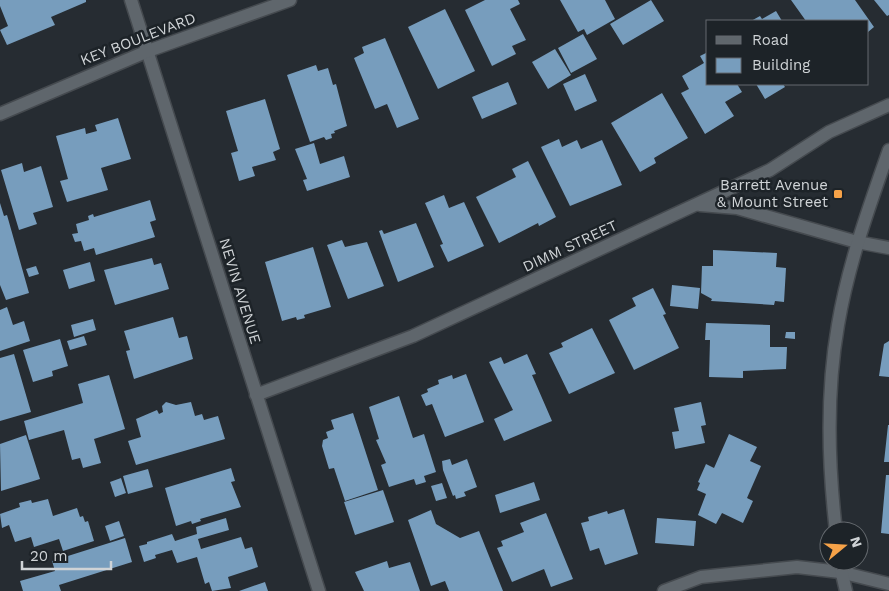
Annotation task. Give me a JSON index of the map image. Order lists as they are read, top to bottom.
{
  "streets": {
    "street": ["KEY BOULEVARD", "DIMM STREET", "NEVIN AVENUE"]
  },
  "crossings": [
    ["KEY BOULEVARD", "NEVIN AVENUE"],
    ["DIMM STREET", "NEVIN AVENUE"]
  ],
  "places": {
    "transit": ["Barrett Avenue & Mount Street"]
  },
  "legend": ["Road", "Building"],
  "scale_bar": "20 m",
  "north": "right"
}
